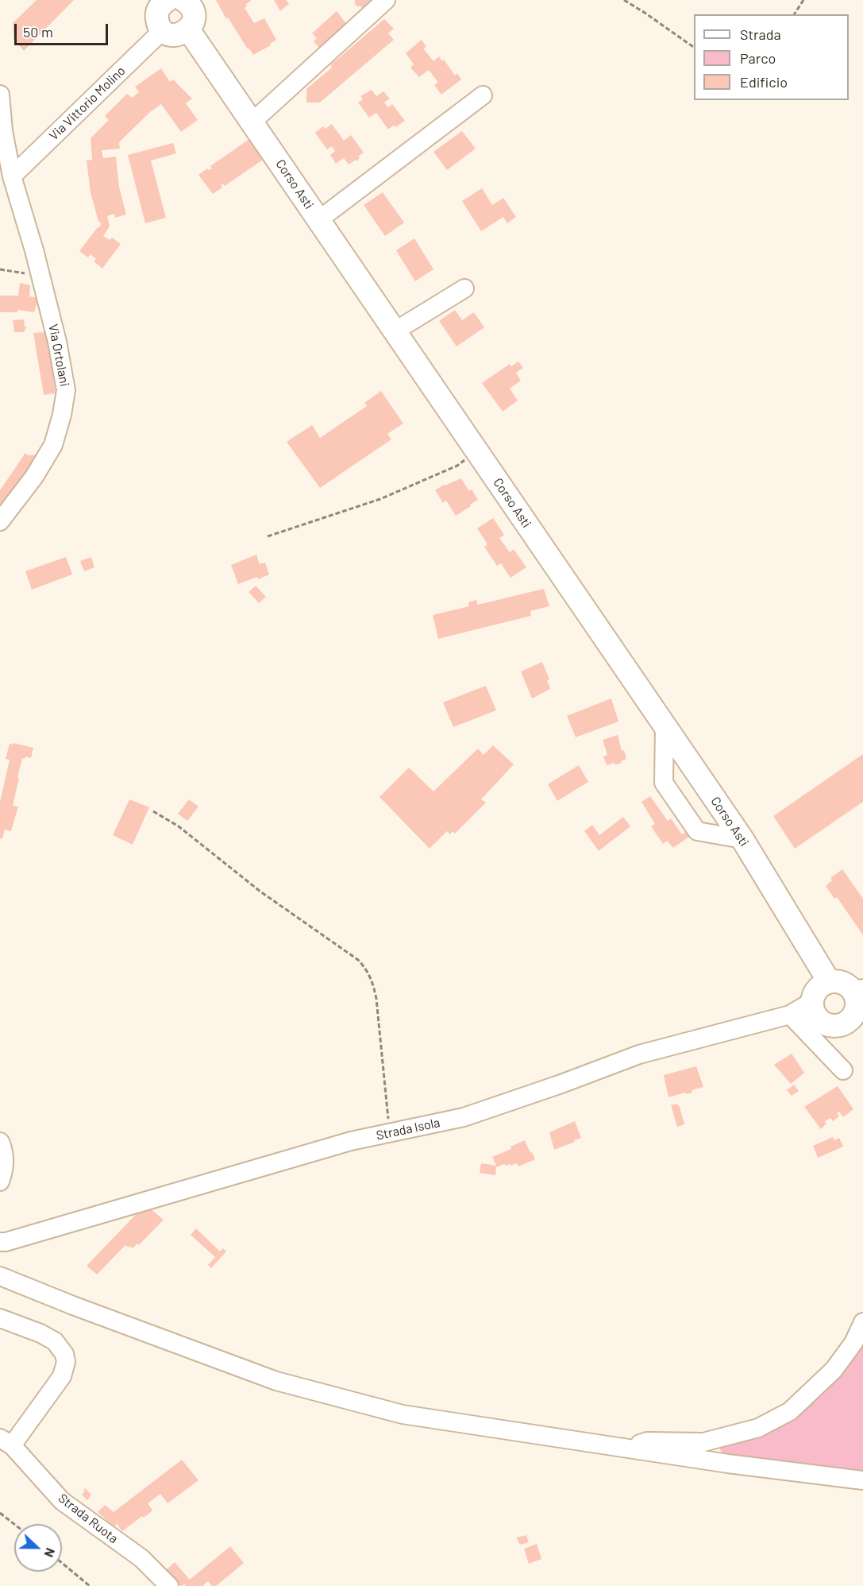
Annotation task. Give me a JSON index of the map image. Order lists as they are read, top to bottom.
{
  "streets": {
    "main road": ["Corso Asti"],
    "street": [
      "Via Vittorio Molino",
      "Via Ortolani",
      "Strada Isola",
      "Strada Ruota"
    ]
  },
  "crossings": [
    ["Via Vittorio Molino", "Corso Asti"],
    ["Via Vittorio Molino", "Via Ortolani"],
    ["Corso Asti", "Strada Isola"]
  ],
  "legend": ["Strada", "Parco", "Edificio"],
  "scale_bar": "50 m",
  "north": "right"
}
